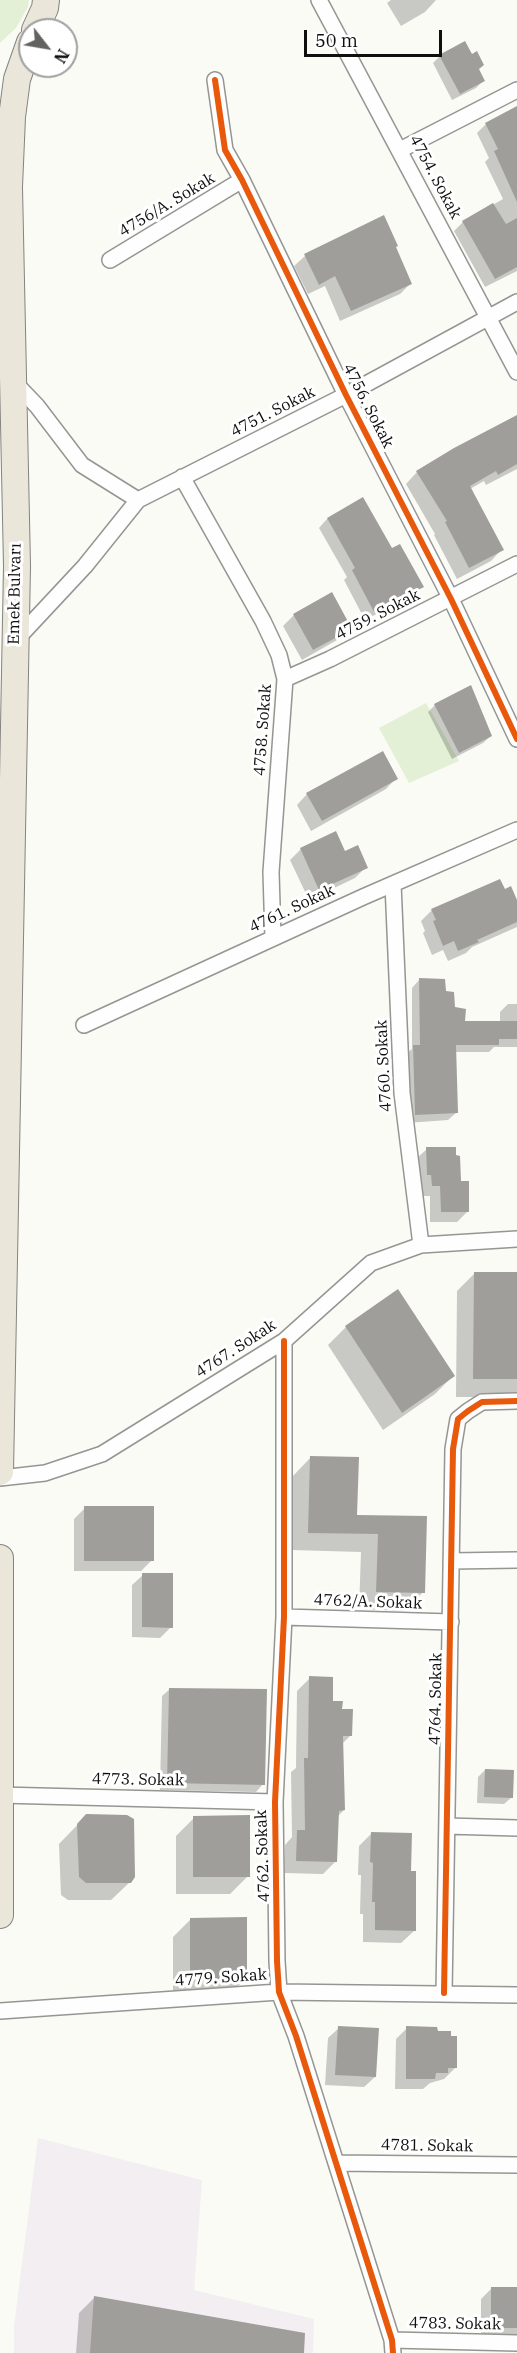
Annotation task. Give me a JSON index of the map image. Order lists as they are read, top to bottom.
{
  "streets": {
    "highway": ["Emek Bulvarı"],
    "street": [
      "4754. Sokak",
      "4756/A. Sokak",
      "4756. Sokak",
      "4751. Sokak",
      "4759. Sokak",
      "4758. Sokak",
      "4761. Sokak",
      "4760. Sokak",
      "4767. Sokak",
      "4762/A. Sokak",
      "4764. Sokak",
      "4773. Sokak",
      "4762. Sokak",
      "4779. Sokak",
      "4781. Sokak",
      "4783. Sokak"
    ]
  },
  "crossings": [
    ["4754. Sokak", "4751. Sokak"],
    ["4756/A. Sokak", "4756. Sokak"],
    ["4756. Sokak", "4751. Sokak"],
    ["4756. Sokak", "4759. Sokak"],
    ["4751. Sokak", "4758. Sokak"],
    ["4759. Sokak", "4758. Sokak"],
    ["4758. Sokak", "4761. Sokak"],
    ["4761. Sokak", "4760. Sokak"],
    ["4760. Sokak", "4767. Sokak"],
    ["4767. Sokak", "4762. Sokak"],
    ["4762/A. Sokak", "4764. Sokak"],
    ["4762/A. Sokak", "4762. Sokak"],
    ["4764. Sokak", "4779. Sokak"],
    ["4773. Sokak", "4762. Sokak"],
    ["4762. Sokak", "4779. Sokak"],
    ["4762. Sokak", "4781. Sokak"],
    ["4762. Sokak", "4783. Sokak"]
  ],
  "scale_bar": "50 m",
  "north": "bottom right"
}
